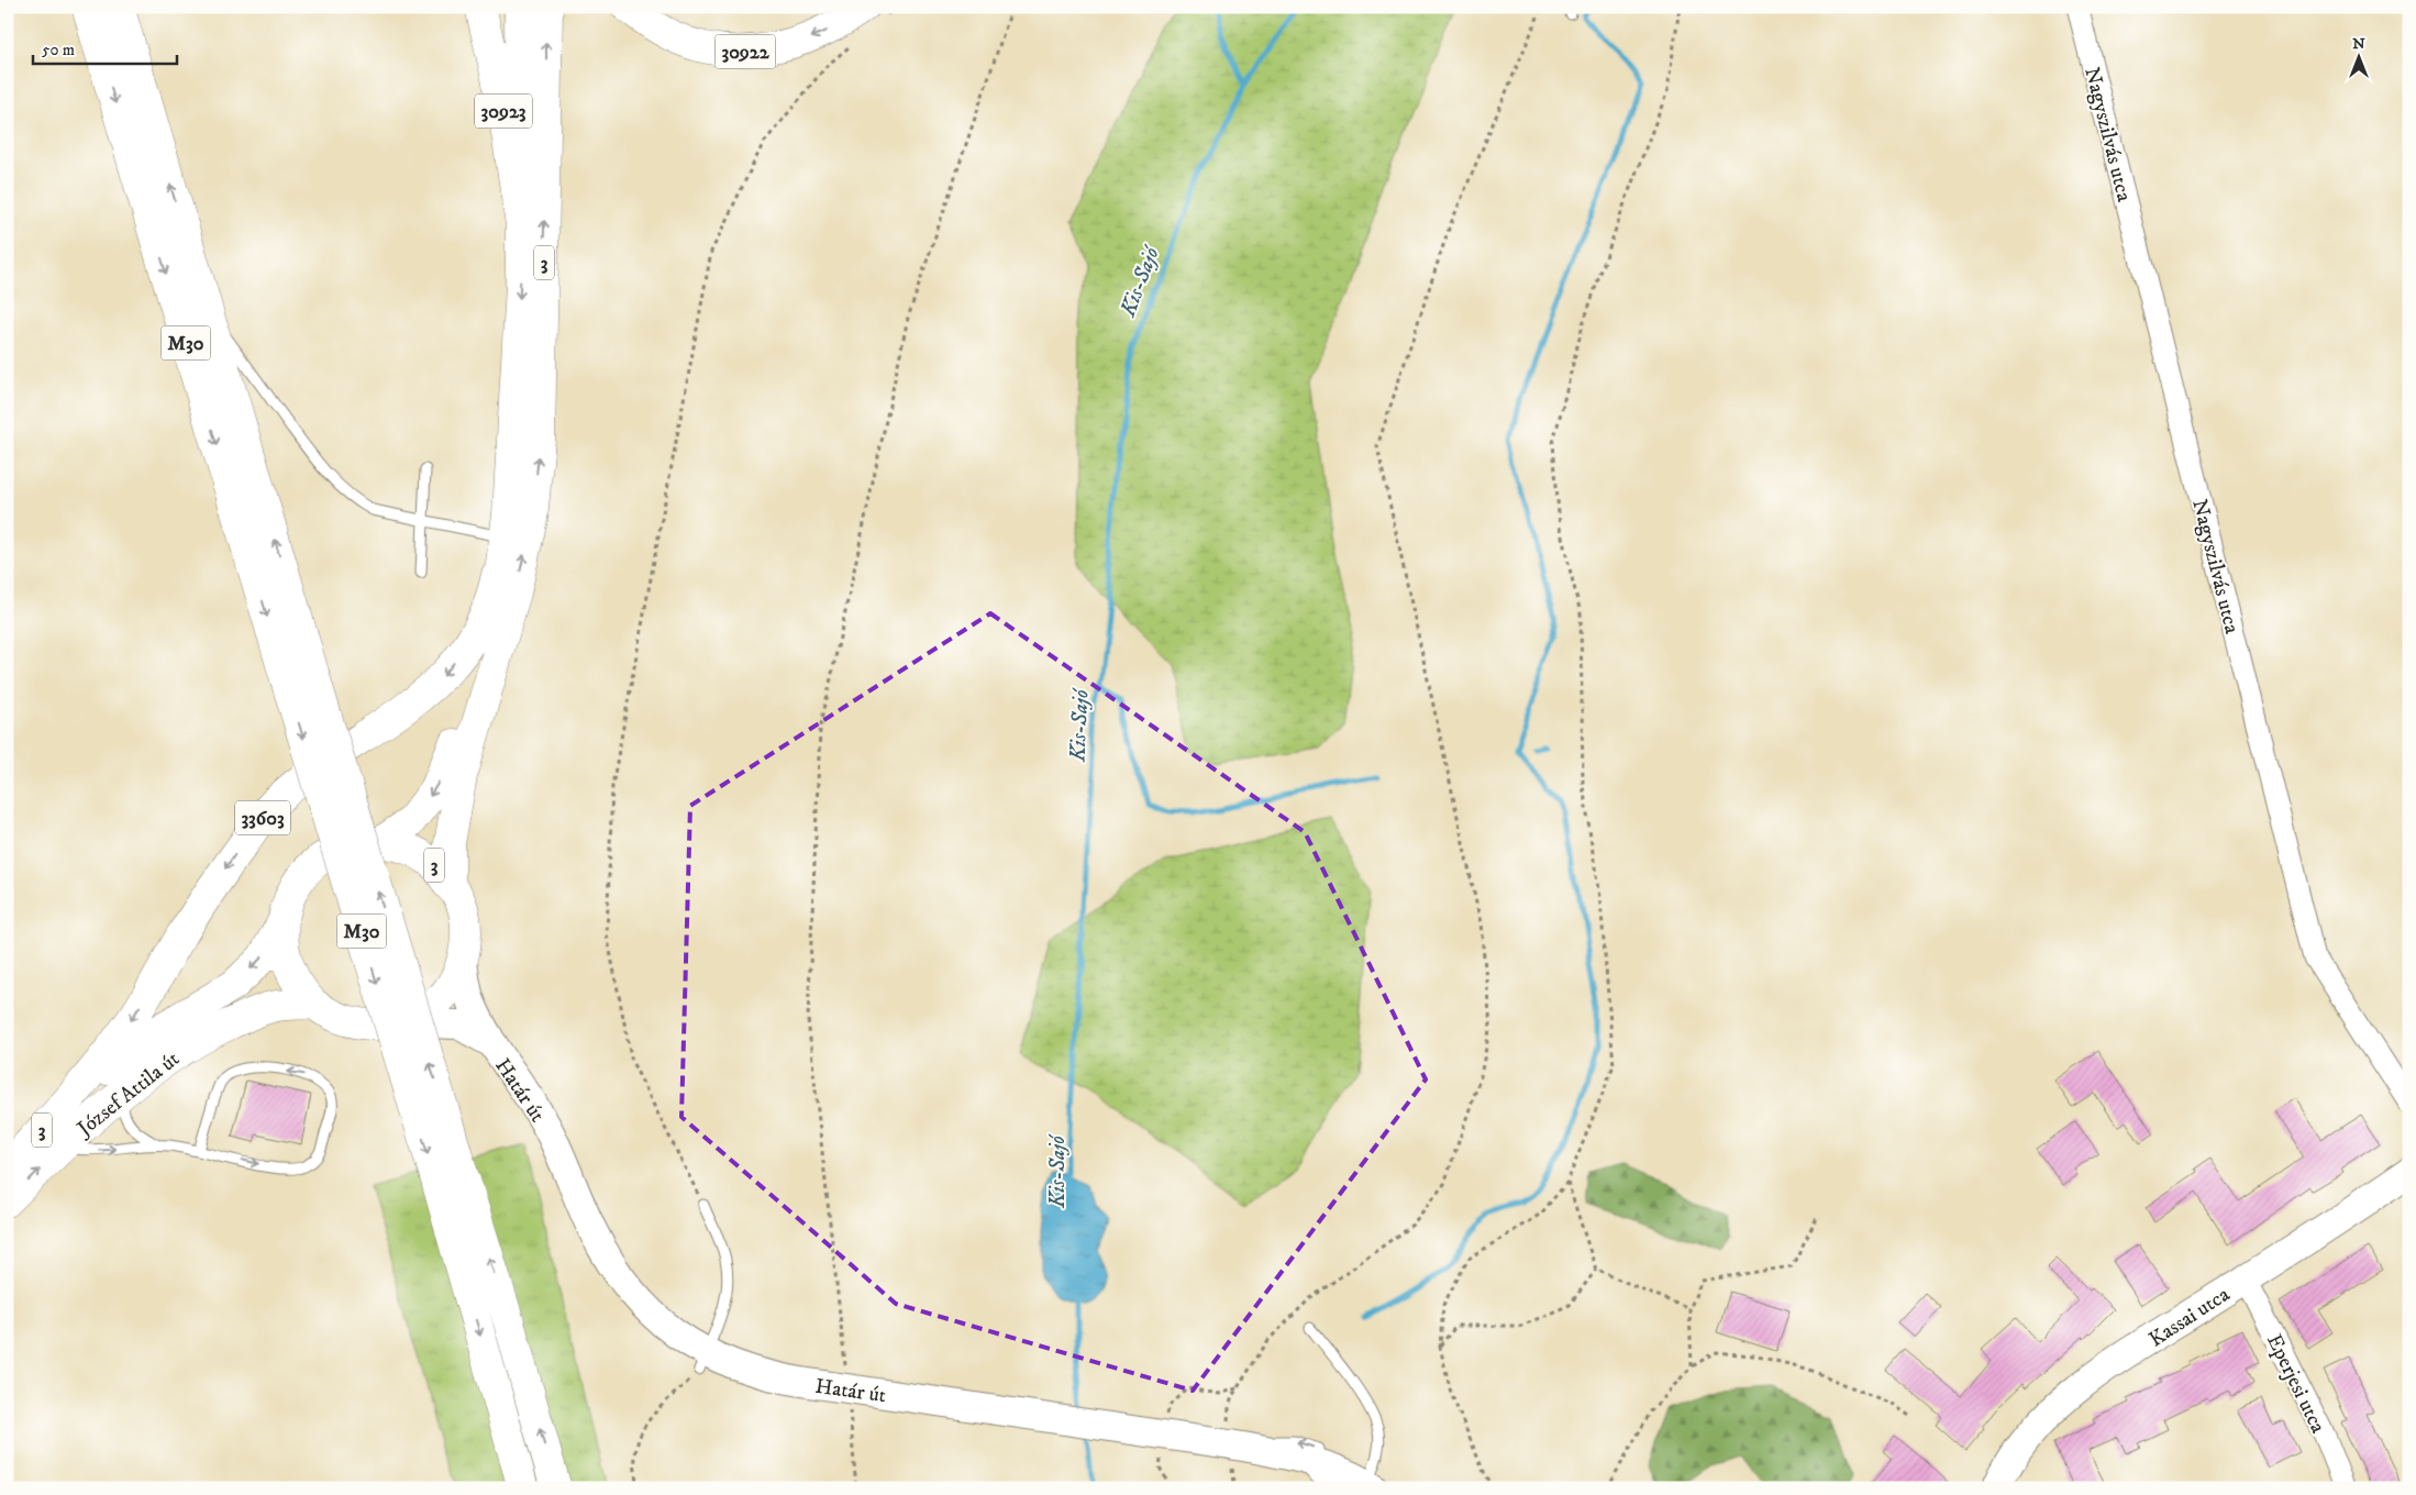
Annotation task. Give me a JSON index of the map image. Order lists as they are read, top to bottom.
{
  "streets": {
    "main road": [
      "30922",
      "30923",
      "3",
      "M30",
      "33603",
      "Határ út",
      "József Attila út",
      "Kassai utca"
    ],
    "street": ["Nagyszilvás utca", "Eperjesi utca"]
  },
  "crossings": [
    ["30923", "3"],
    ["3", "33603"],
    ["3", "Határ út"],
    ["3", "József Attila út"],
    ["33603", "József Attila út"],
    ["Határ út", "József Attila út"],
    ["Kassai utca", "Eperjesi utca"]
  ],
  "water": ["Kis-Sajó"],
  "scale_bar": "50 m",
  "north": "top"
}
